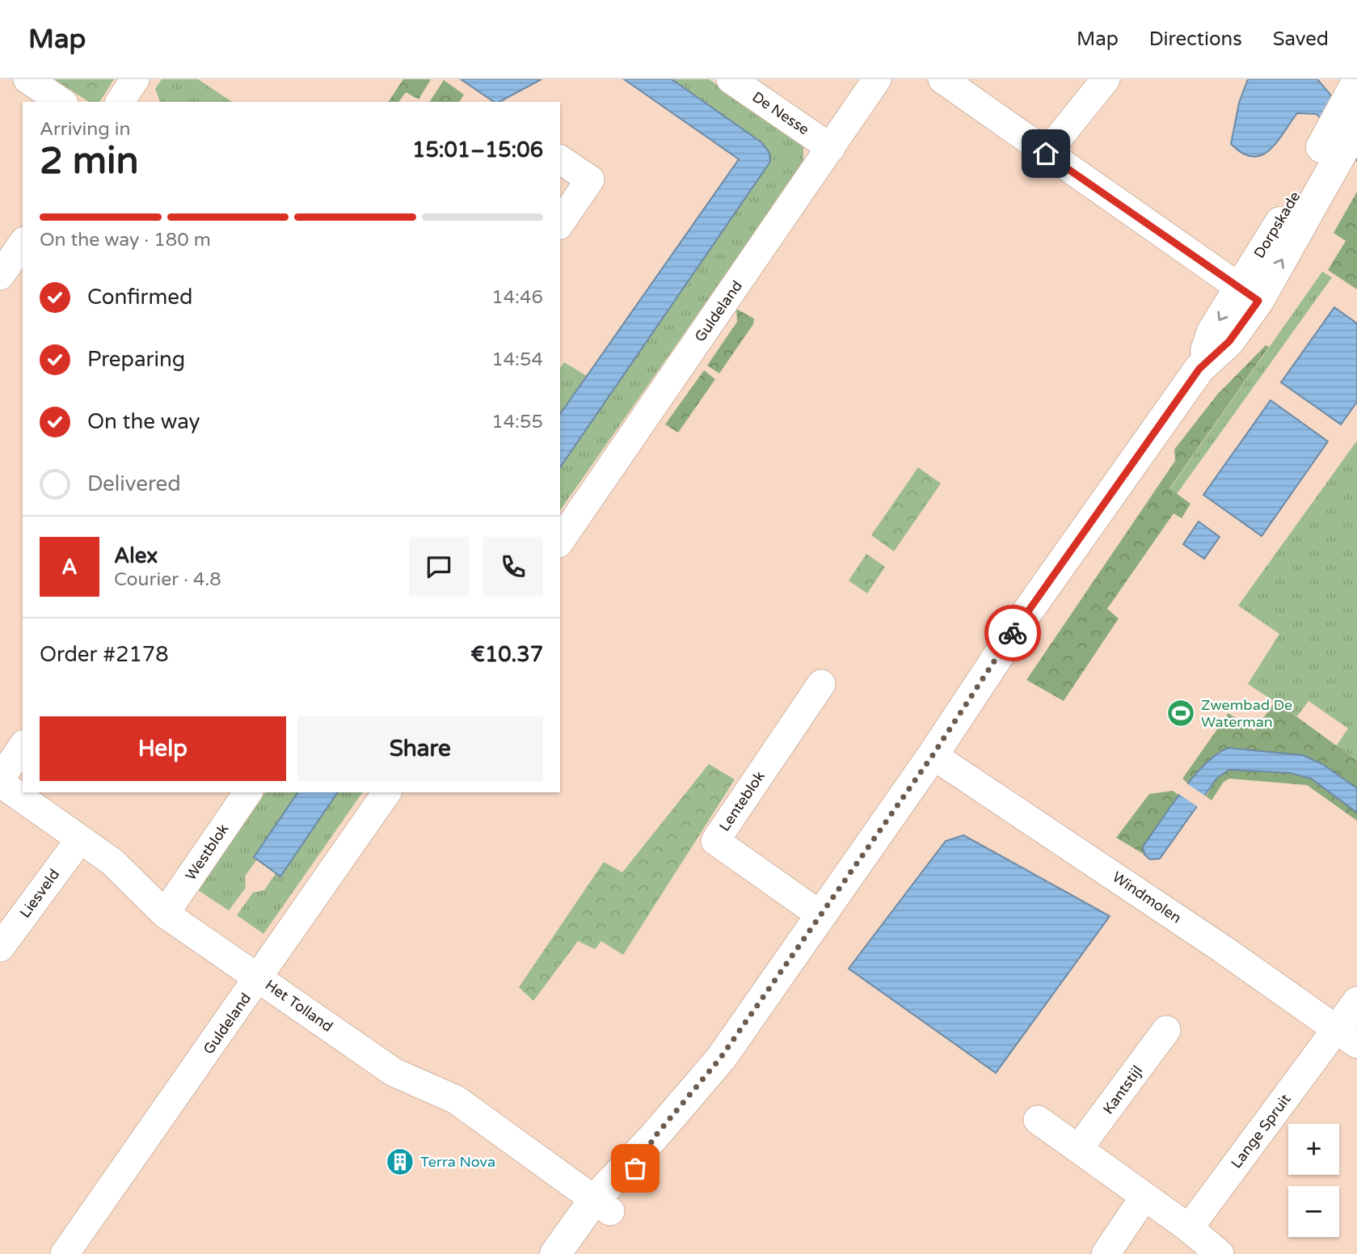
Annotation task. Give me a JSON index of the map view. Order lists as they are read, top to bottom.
{
  "streets": {
    "main road": ["Dorpskade"],
    "street": [
      "De Nesse",
      "Guldeland",
      "Lenteblok",
      "Westblok",
      "Liesveld",
      "Windmolen",
      "Het Tolland",
      "Kantstijl",
      "Lange Spruit"
    ]
  },
  "crossings": [
    ["De Nesse", "Guldeland"],
    ["Dorpskade", "Lenteblok"],
    ["Dorpskade", "Windmolen"],
    ["Dorpskade", "Het Tolland"],
    ["Guldeland", "Het Tolland"],
    ["Westblok", "Het Tolland"],
    ["Liesveld", "Het Tolland"],
    ["Windmolen", "Lange Spruit"]
  ],
  "places": {
    "sports": ["Zwembad De Waterman"],
    "building": ["Terra Nova"]
  },
  "page": {
    "header": "Map",
    "nav": ["Map", "Directions", "Saved"],
    "heading": ["2 min", "Arriving in", "15:01–15:06"],
    "panel": [
      "Alex",
      "Courier · 4.8",
      "Order #2178",
      "€10.37"
    ],
    "bar": "On the way · 180 m",
    "list": [
      ["Confirmed", "14:46"],
      ["Preparing", "14:54"],
      ["On the way", "14:55"],
      "Delivered"
    ],
    "round": "A",
    "buttons": ["Help", "Share"],
    "map_buttons": ["+", "−"]
  }
}
